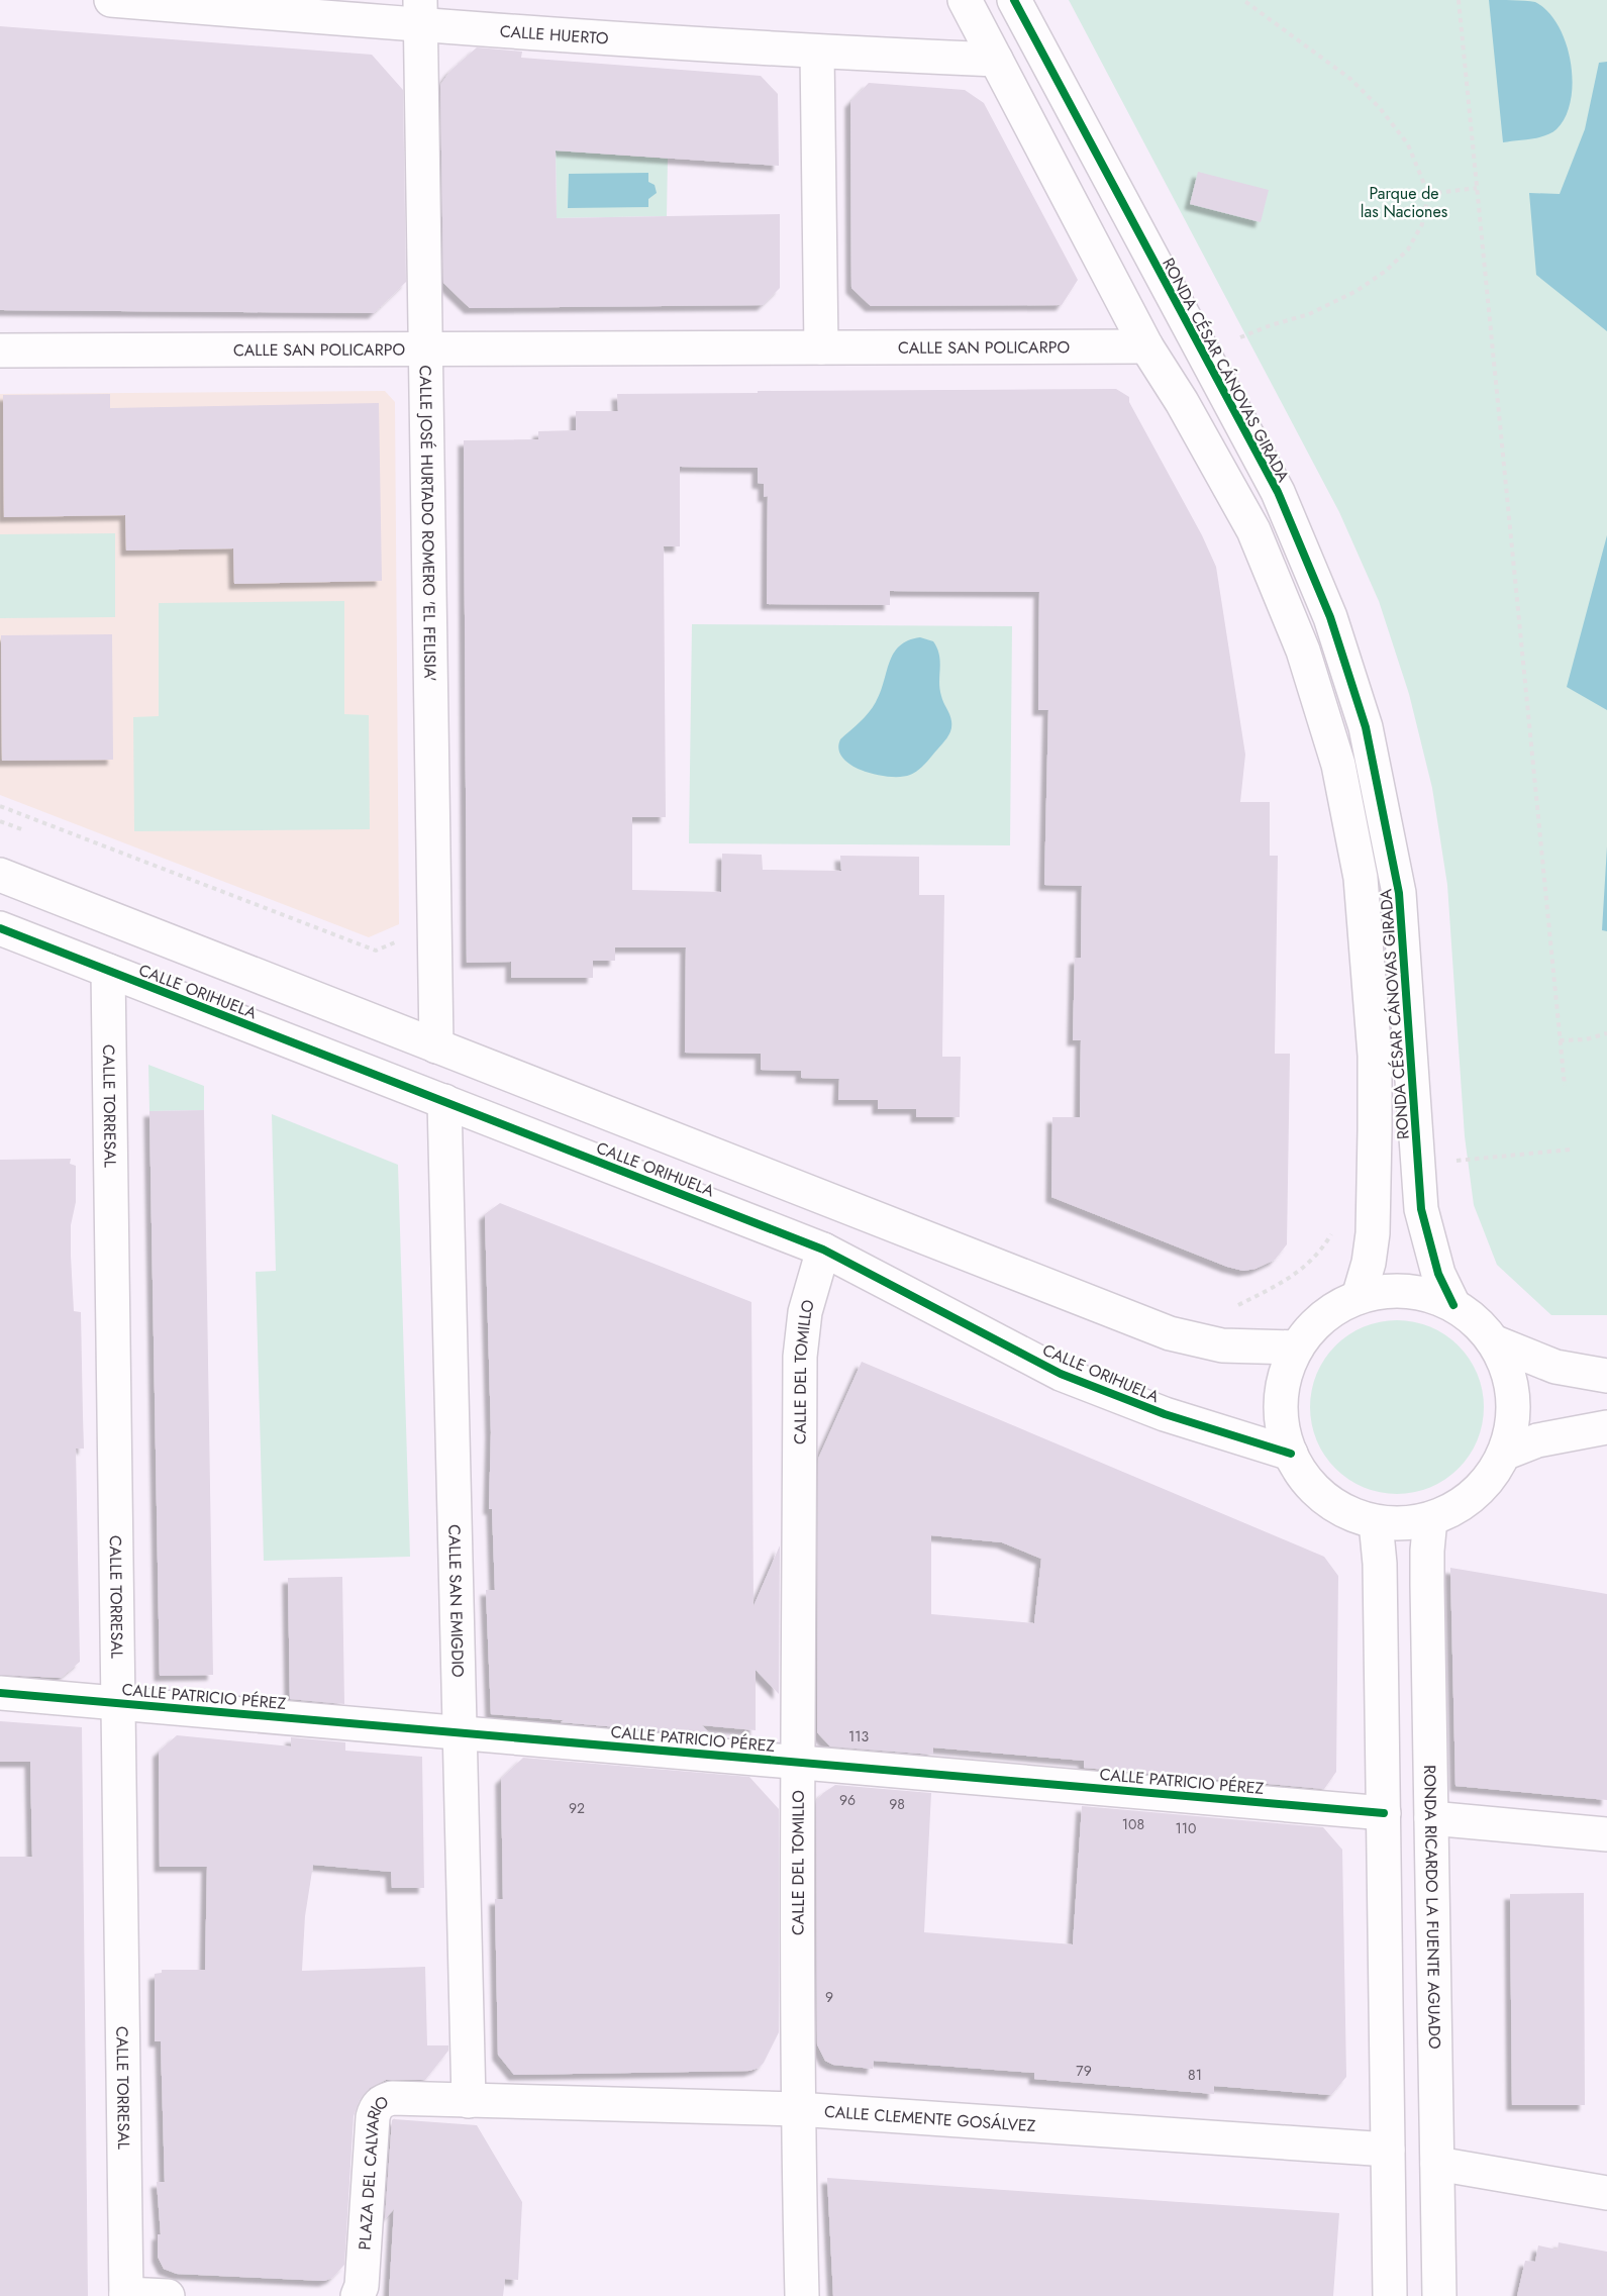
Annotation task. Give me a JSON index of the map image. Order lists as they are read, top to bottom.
{
  "streets": {
    "street": [
      "CALLE HUERTO",
      "CALLE SAN POLICARPO",
      "RONDA CÉSAR CÁNOVAS GIRADA",
      "CALLE JOSÉ HURTADO ROMERO 'EL FELISIA'",
      "CALLE ORIHUELA",
      "CALLE TORRESAL",
      "CALLE DEL TOMILLO",
      "CALLE SAN EMIGDIO",
      "CALLE PATRICIO PÉREZ",
      "RONDA RICARDO LA FUENTE AGUADO",
      "CALLE CLEMENTE GOSÁLVEZ",
      "PLAZA DEL CALVARIO"
    ]
  },
  "crossings": [
    ["CALLE HUERTO", "RONDA CÉSAR CÁNOVAS GIRADA"],
    ["CALLE HUERTO", "CALLE JOSÉ HURTADO ROMERO 'EL FELISIA'"],
    ["CALLE SAN POLICARPO", "RONDA CÉSAR CÁNOVAS GIRADA"],
    ["CALLE SAN POLICARPO", "CALLE JOSÉ HURTADO ROMERO 'EL FELISIA'"],
    ["CALLE JOSÉ HURTADO ROMERO 'EL FELISIA'", "CALLE ORIHUELA"],
    ["CALLE ORIHUELA", "CALLE TORRESAL"],
    ["CALLE ORIHUELA", "CALLE DEL TOMILLO"],
    ["CALLE ORIHUELA", "CALLE SAN EMIGDIO"],
    ["CALLE TORRESAL", "CALLE PATRICIO PÉREZ"],
    ["CALLE DEL TOMILLO", "CALLE PATRICIO PÉREZ"],
    ["CALLE DEL TOMILLO", "CALLE CLEMENTE GOSÁLVEZ"],
    ["CALLE SAN EMIGDIO", "CALLE PATRICIO PÉREZ"],
    ["CALLE SAN EMIGDIO", "CALLE CLEMENTE GOSÁLVEZ"],
    ["CALLE SAN EMIGDIO", "PLAZA DEL CALVARIO"],
    ["CALLE CLEMENTE GOSÁLVEZ", "PLAZA DEL CALVARIO"]
  ],
  "parks": ["Parque de las Naciones"],
  "house_numbers": [
    "113",
    "96",
    "98",
    "92",
    "108",
    "110",
    "9",
    "79",
    "81"
  ]
}
